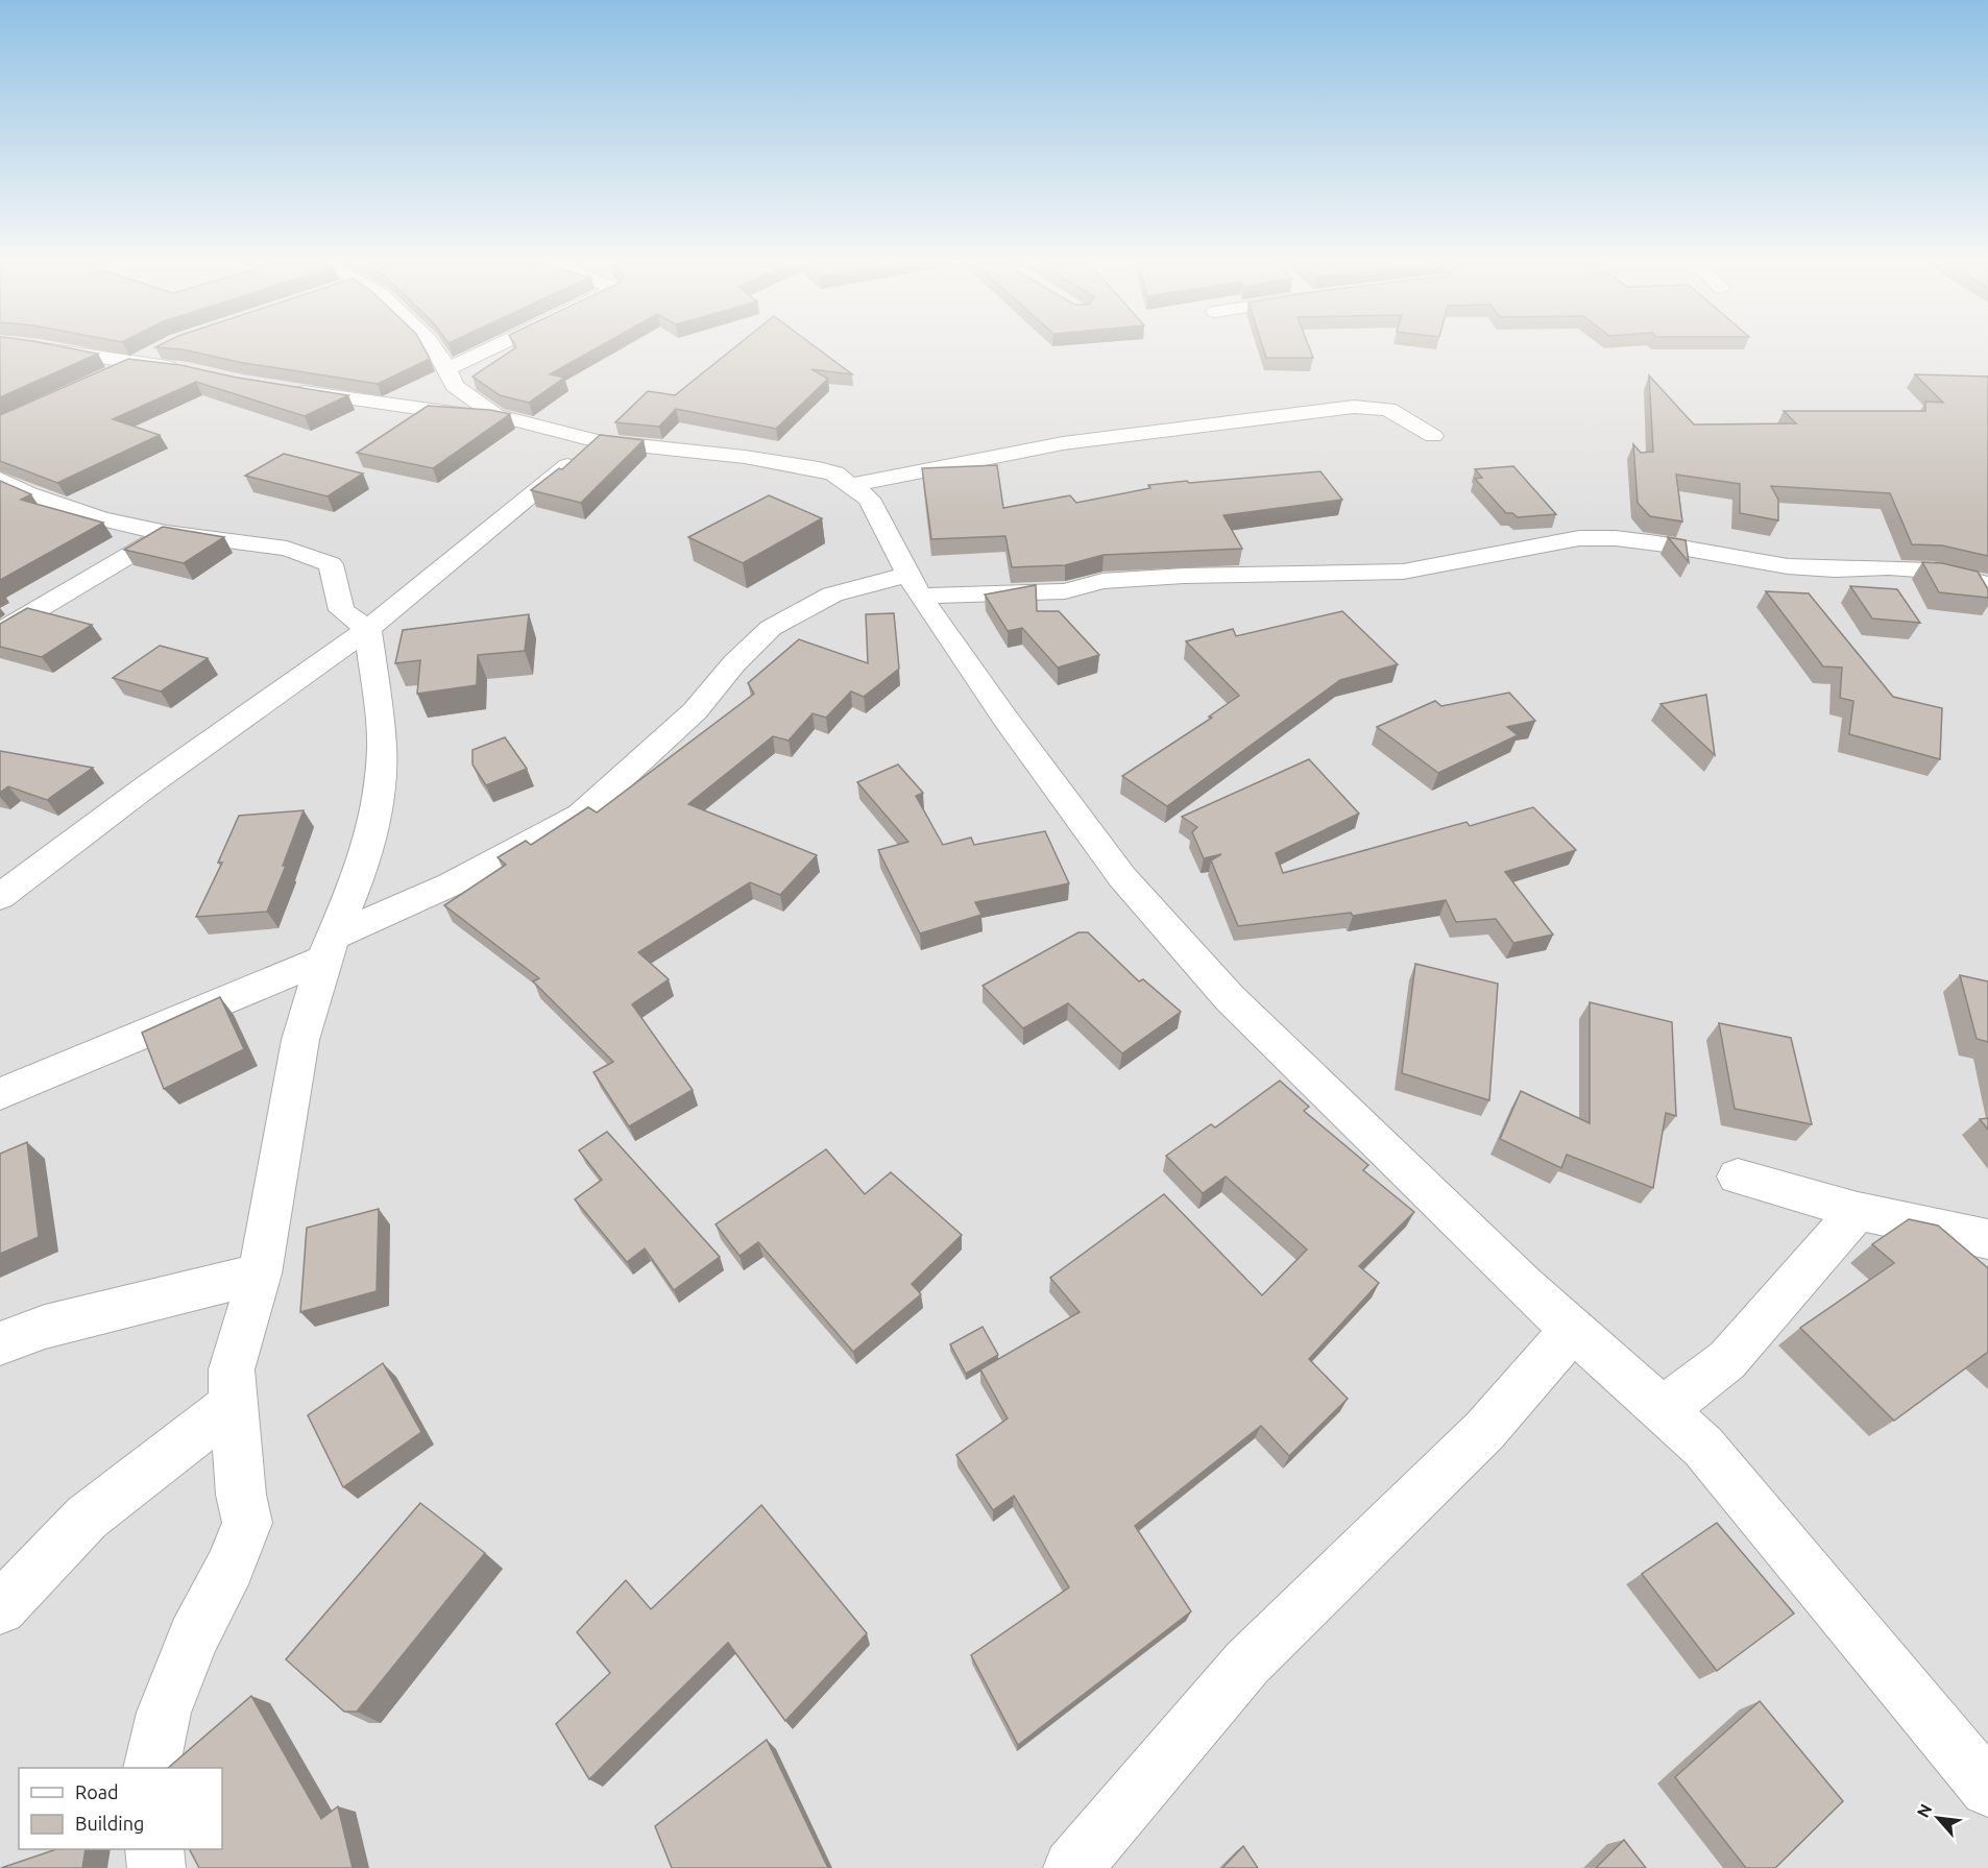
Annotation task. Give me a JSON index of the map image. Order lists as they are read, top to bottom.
{
  "legend": ["Road", "Building"],
  "north": "top left"
}
